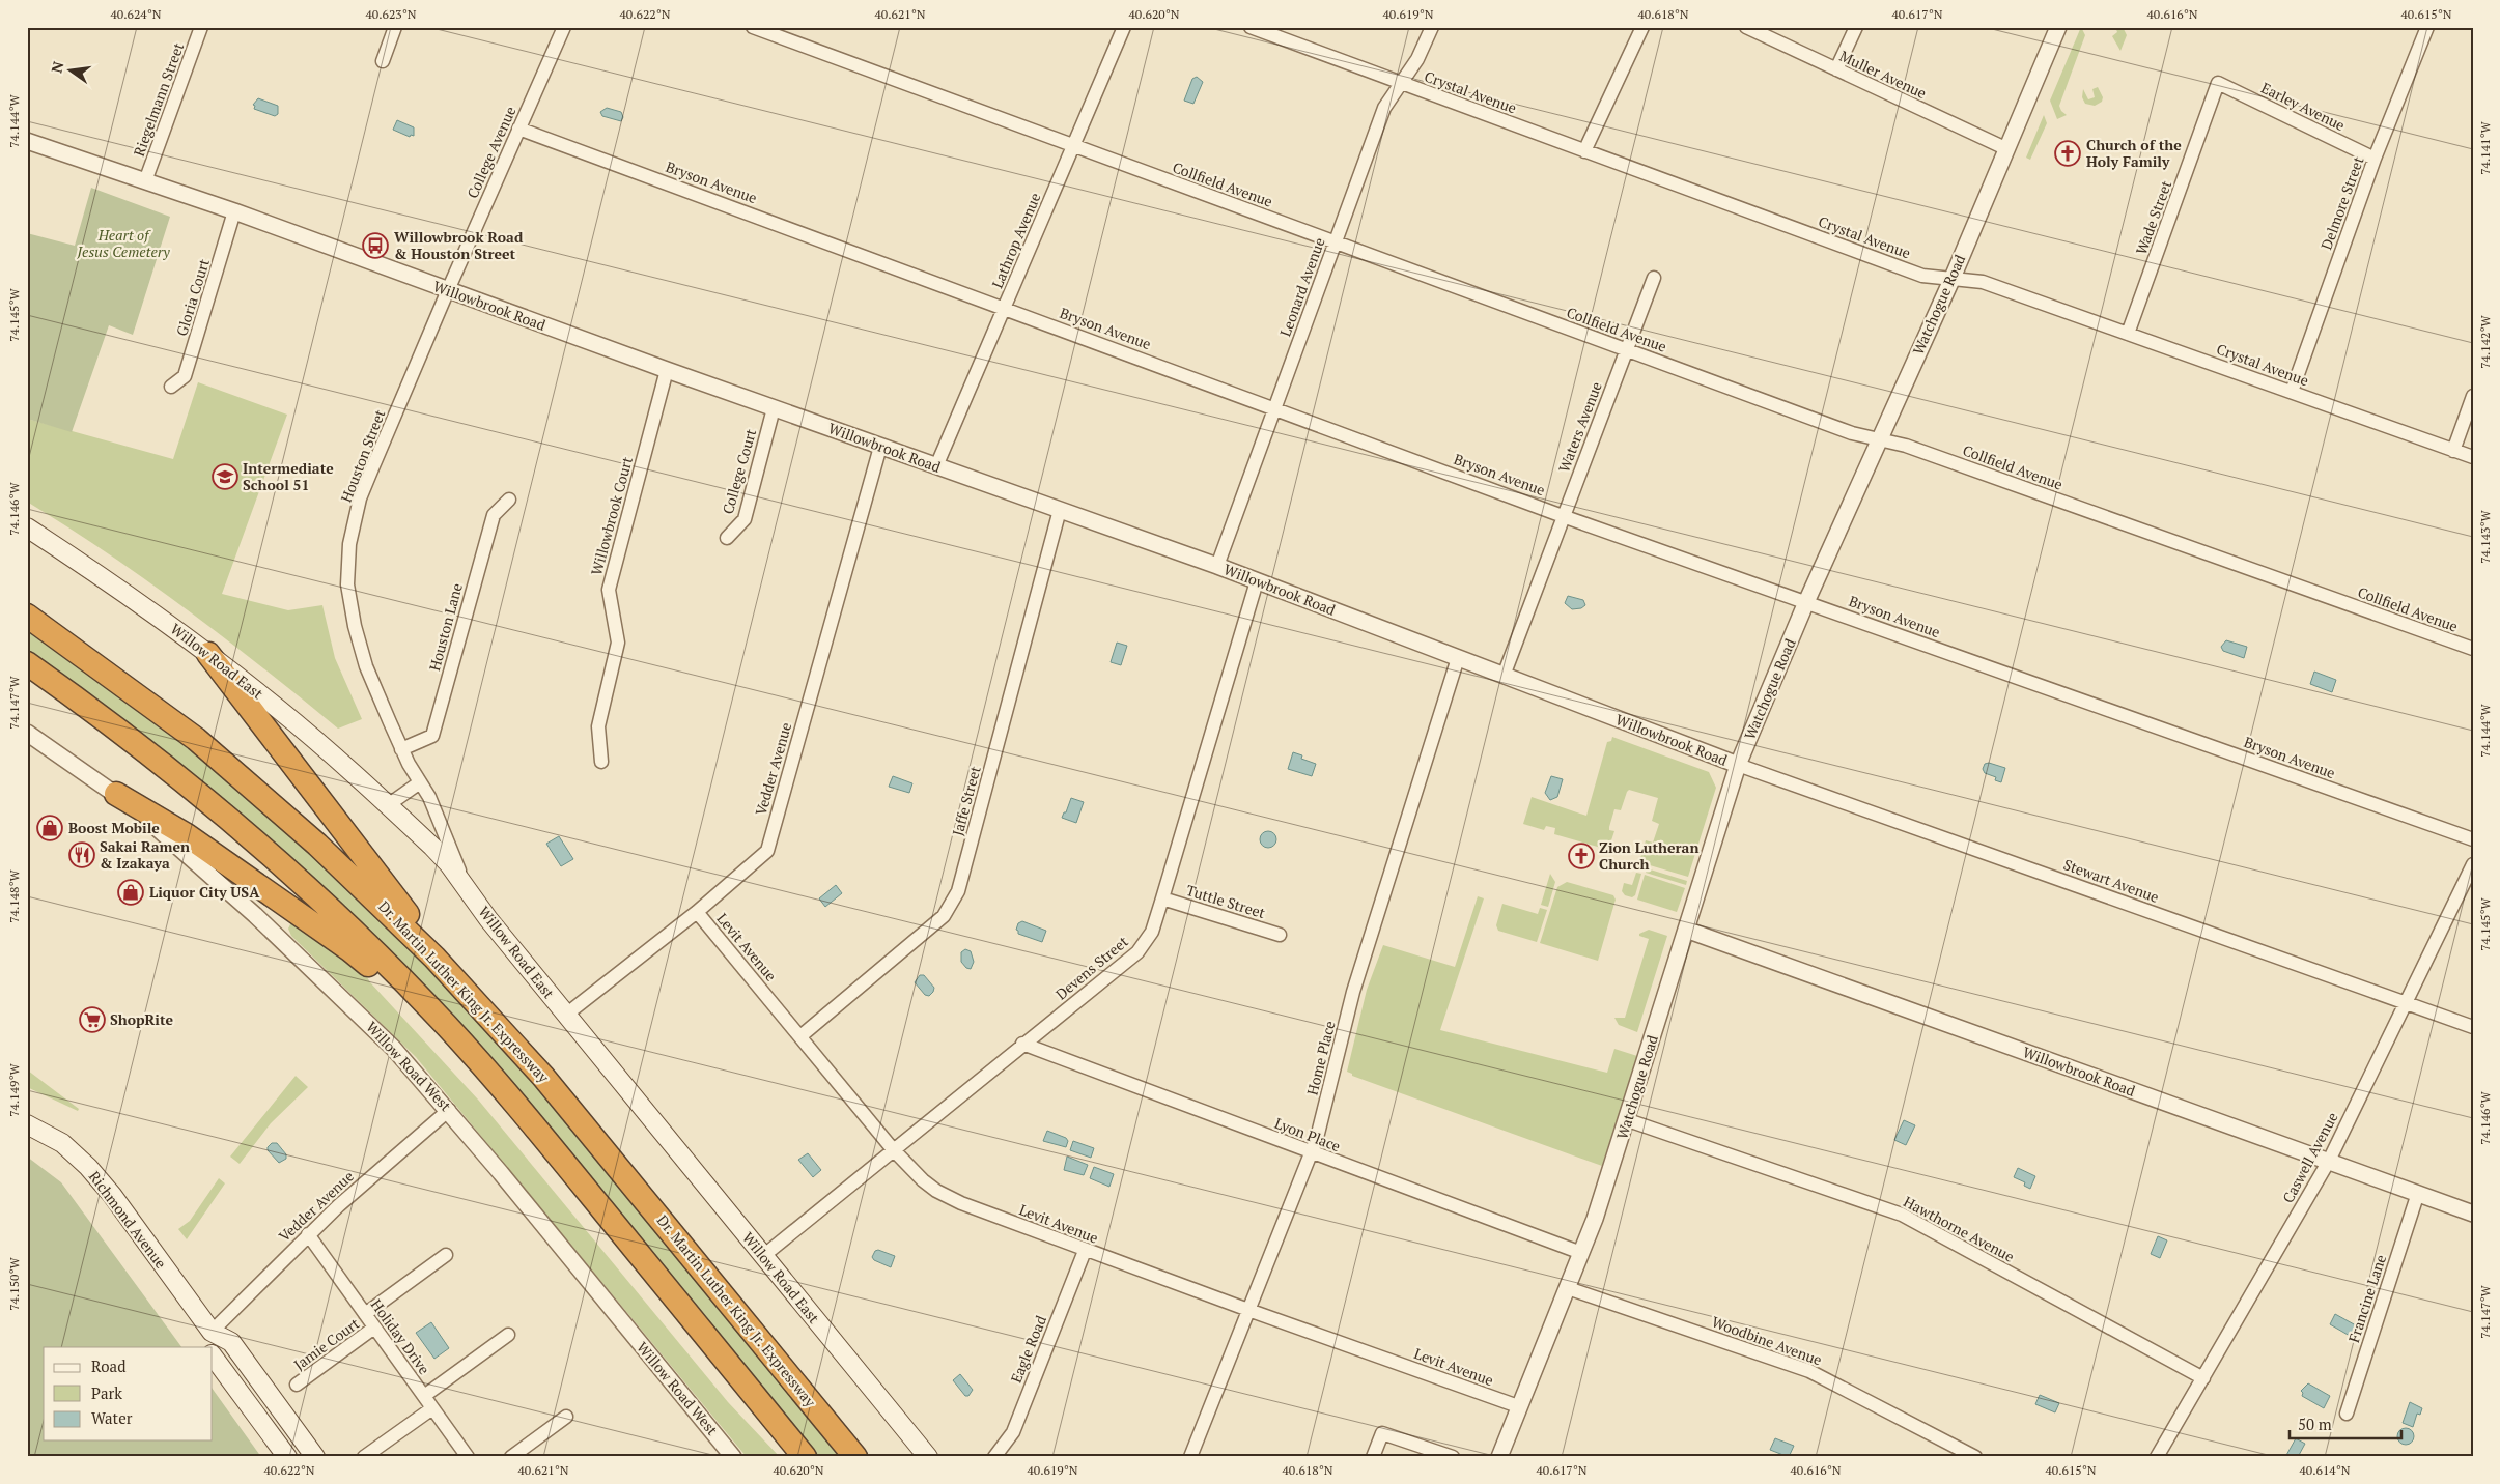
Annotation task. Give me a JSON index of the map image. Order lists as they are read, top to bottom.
{
  "streets": {
    "highway": ["Dr. Martin Luther King Jr. Expressway"],
    "main road": ["Willow Road East", "Richmond Avenue"],
    "street": [
      "Muller Avenue",
      "Crystal Avenue",
      "Riegelmann Street",
      "Earley Avenue",
      "College Avenue",
      "Bryson Avenue",
      "Collfield Avenue",
      "Delmore Street",
      "Wade Street",
      "Lathrop Avenue",
      "Leonard Avenue",
      "Gloria Court",
      "Watchogue Road",
      "Willowbrook Road",
      "Waters Avenue",
      "Houston Street",
      "College Court",
      "Willowbrook Court",
      "Houston Lane",
      "Vedder Avenue",
      "Jaffe Street",
      "Stewart Avenue",
      "Tuttle Street",
      "Levit Avenue",
      "Devens Street",
      "Home Place",
      "Willow Road West",
      "Lyon Place",
      "Caswell Avenue",
      "Hawthorne Avenue",
      "Francine Lane",
      "Holiday Drive",
      "Woodbine Avenue",
      "Jamie Court",
      "Eagle Road"
    ]
  },
  "crossings": [
    ["Muller Avenue", "Watchogue Road"],
    ["Crystal Avenue", "Delmore Street"],
    ["Crystal Avenue", "Wade Street"],
    ["Crystal Avenue", "Leonard Avenue"],
    ["Crystal Avenue", "Watchogue Road"],
    ["Riegelmann Street", "Willowbrook Road"],
    ["Earley Avenue", "Delmore Street"],
    ["Earley Avenue", "Wade Street"],
    ["College Avenue", "Bryson Avenue"],
    ["College Avenue", "Willowbrook Road"],
    ["College Avenue", "Houston Street"],
    ["Bryson Avenue", "Lathrop Avenue"],
    ["Bryson Avenue", "Leonard Avenue"],
    ["Bryson Avenue", "Watchogue Road"],
    ["Bryson Avenue", "Waters Avenue"],
    ["Collfield Avenue", "Lathrop Avenue"],
    ["Collfield Avenue", "Leonard Avenue"],
    ["Collfield Avenue", "Watchogue Road"],
    ["Collfield Avenue", "Waters Avenue"],
    ["Lathrop Avenue", "Willowbrook Road"],
    ["Leonard Avenue", "Willowbrook Road"],
    ["Gloria Court", "Willowbrook Road"],
    ["Watchogue Road", "Willowbrook Road"],
    ["Watchogue Road", "Stewart Avenue"],
    ["Watchogue Road", "Levit Avenue"],
    ["Watchogue Road", "Lyon Place"],
    ["Watchogue Road", "Hawthorne Avenue"],
    ["Watchogue Road", "Woodbine Avenue"],
    ["Willowbrook Road", "Waters Avenue"],
    ["Willowbrook Road", "Houston Street"],
    ["Willowbrook Road", "College Court"],
    ["Willowbrook Road", "Willowbrook Court"],
    ["Willowbrook Road", "Vedder Avenue"],
    ["Willowbrook Road", "Jaffe Street"],
    ["Willowbrook Road", "Stewart Avenue"],
    ["Willowbrook Road", "Devens Street"],
    ["Willowbrook Road", "Home Place"],
    ["Willowbrook Road", "Caswell Avenue"],
    ["Willowbrook Road", "Francine Lane"],
    ["Houston Street", "Houston Lane"],
    ["Houston Street", "Willow Road East"],
    ["Willow Road East", "Vedder Avenue"],
    ["Willow Road East", "Devens Street"],
    ["Vedder Avenue", "Levit Avenue"],
    ["Vedder Avenue", "Willow Road West"],
    ["Vedder Avenue", "Richmond Avenue"],
    ["Vedder Avenue", "Holiday Drive"],
    ["Jaffe Street", "Levit Avenue"],
    ["Stewart Avenue", "Caswell Avenue"],
    ["Tuttle Street", "Devens Street"],
    ["Levit Avenue", "Devens Street"],
    ["Levit Avenue", "Home Place"],
    ["Levit Avenue", "Eagle Road"],
    ["Devens Street", "Lyon Place"],
    ["Home Place", "Lyon Place"],
    ["Caswell Avenue", "Hawthorne Avenue"],
    ["Holiday Drive", "Jamie Court"]
  ],
  "parks": ["Heart of Jesus Cemetery"],
  "places": {
    "church": ["Church of the Holy Family", "Zion Lutheran Church"],
    "bus stop": ["Willowbrook Road & Houston Street"],
    "school or university": ["Intermediate School 51"],
    "shop": ["Boost Mobile", "Liquor City USA"],
    "restaurant": ["Sakai Ramen & Izakaya"],
    "supermarket": ["ShopRite"]
  },
  "legend": ["Road", "Park", "Water"],
  "scale_bar": "50 m",
  "north": "left",
  "coordinates": [
    "40.624°N",
    "40.623°N",
    "40.622°N",
    "40.621°N",
    "40.620°N",
    "40.619°N",
    "40.618°N",
    "40.617°N",
    "40.616°N",
    "40.615°N",
    "74.144°W",
    "74.141°W",
    "74.145°W",
    "74.142°W",
    "74.146°W",
    "74.143°W",
    "74.147°W",
    "74.148°W",
    "74.149°W",
    "74.150°W",
    "40.614°N"
  ]
}
